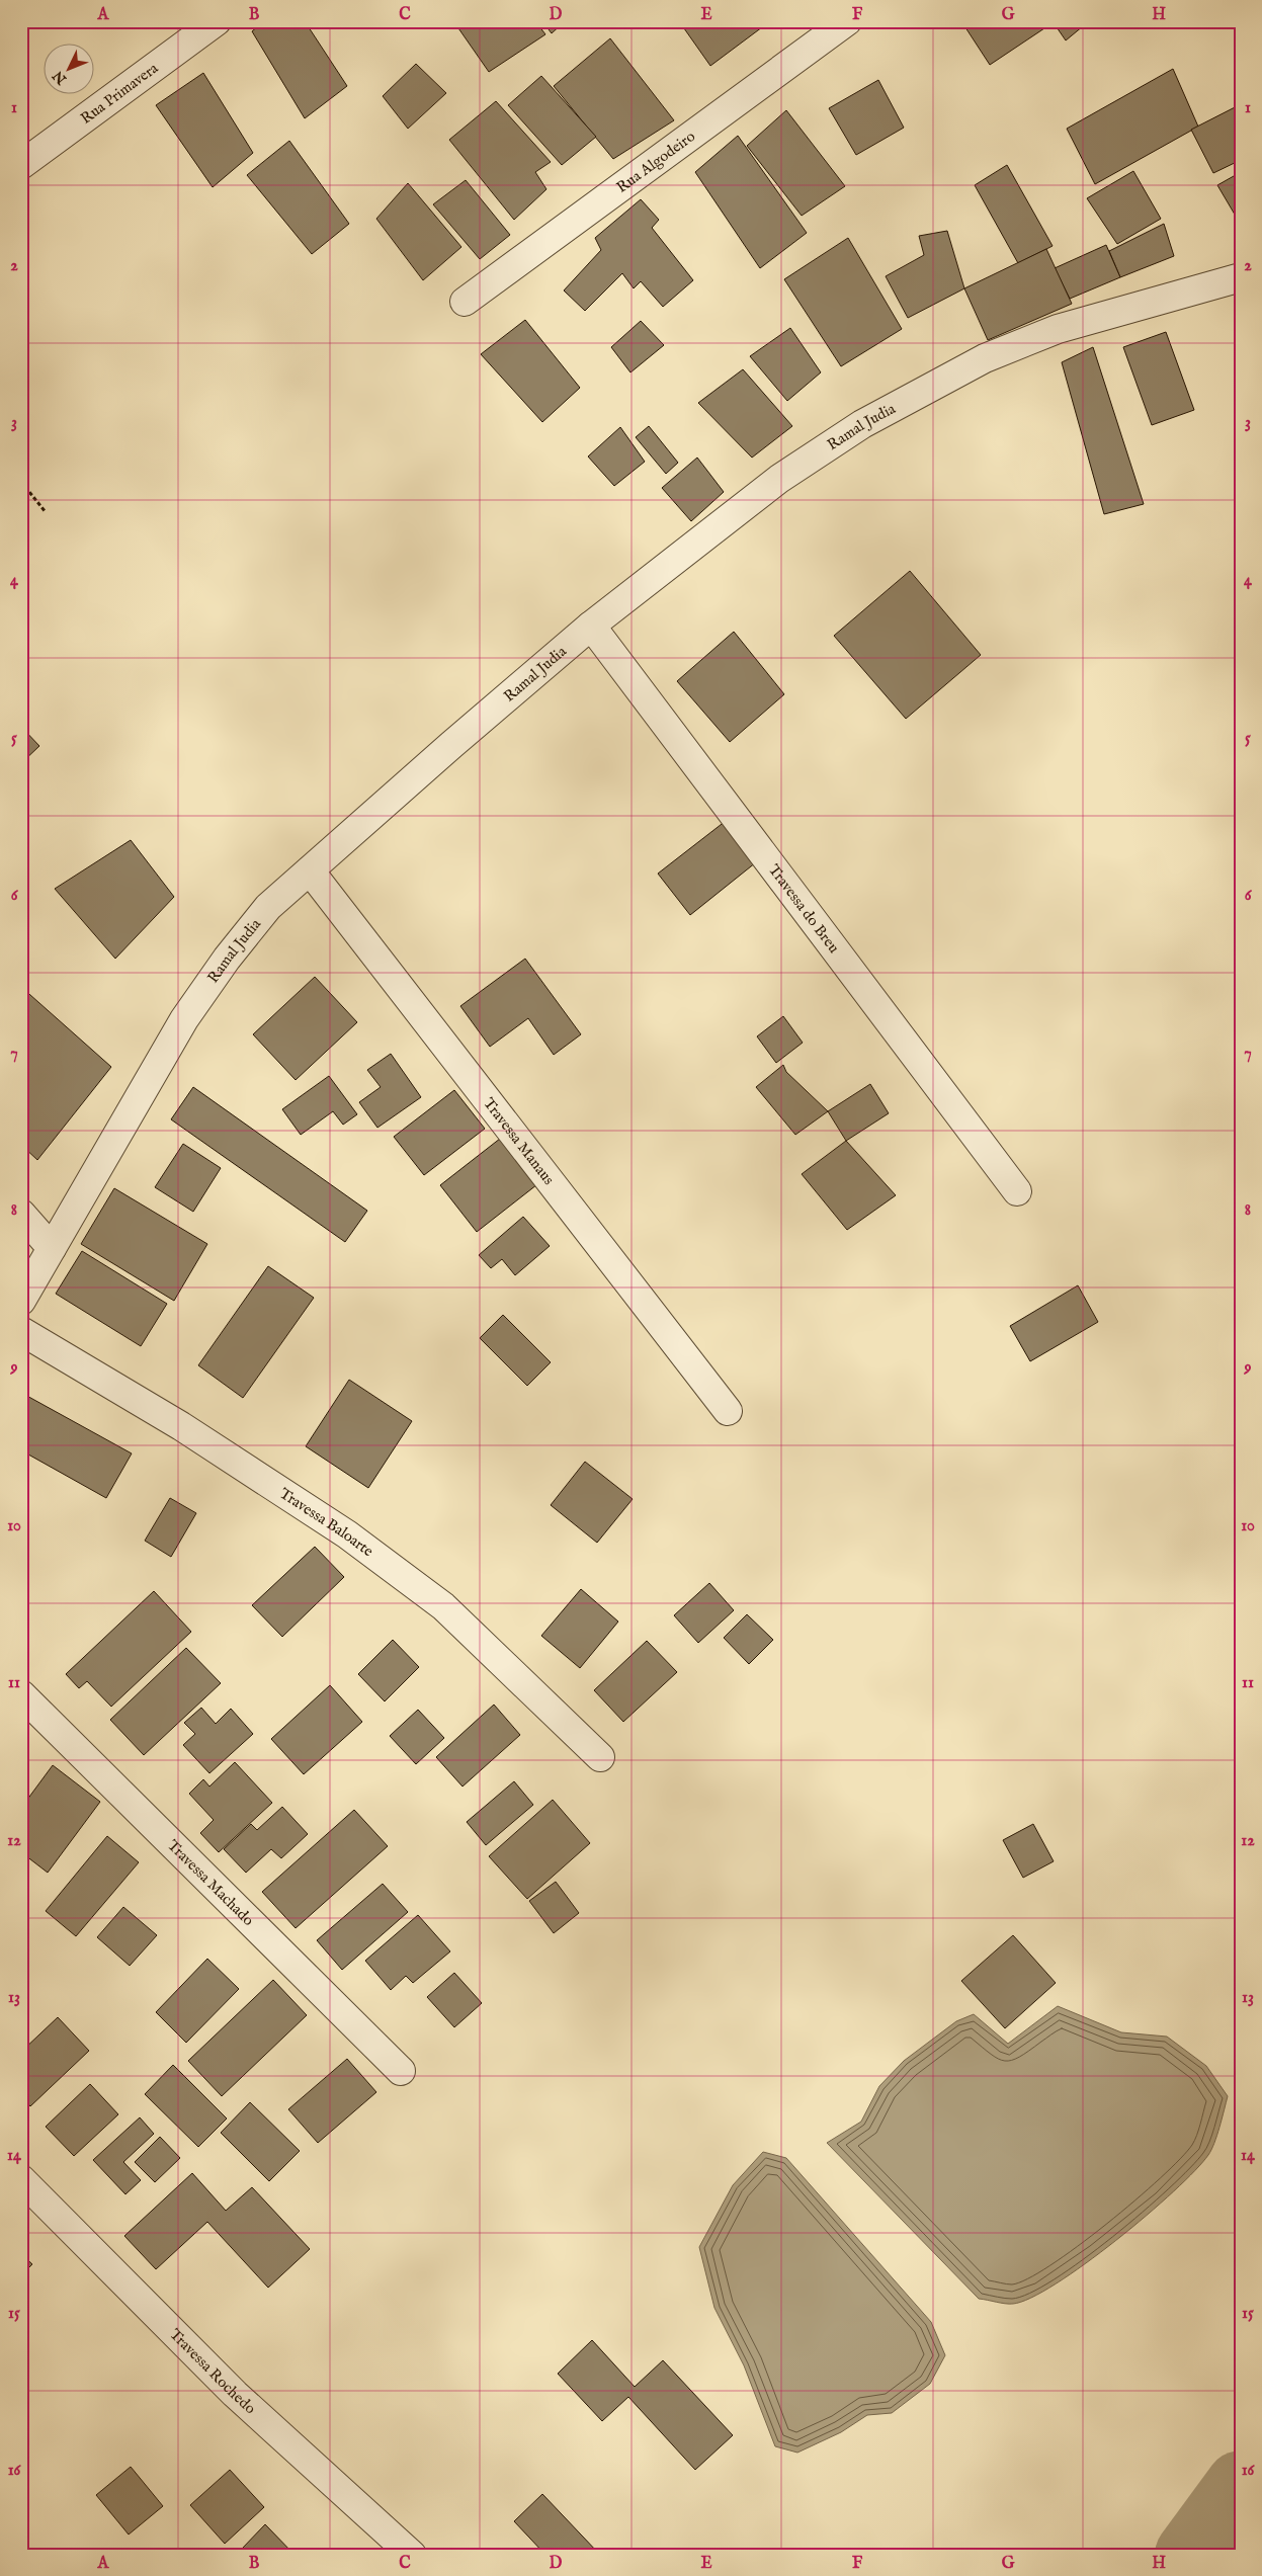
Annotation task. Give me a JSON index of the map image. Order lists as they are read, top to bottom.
{
  "streets": {
    "street": [
      "Rua Primavera",
      "Rua Algodeiro",
      "Ramal Judia",
      "Travessa do Breu",
      "Travessa Manaus",
      "Travessa Baloarte",
      "Travessa Machado",
      "Travessa Rochedo"
    ]
  },
  "crossings": [
    ["Ramal Judia", "Travessa do Breu"],
    ["Ramal Judia", "Travessa Manaus"]
  ],
  "north": "bottom left",
  "grid": {
    "columns": [
      "A",
      "B",
      "C",
      "D",
      "E",
      "F",
      "G",
      "H"
    ],
    "rows": [
      "1",
      "2",
      "3",
      "4",
      "5",
      "6",
      "7",
      "8",
      "9",
      "10",
      "11",
      "12",
      "13",
      "14",
      "15",
      "16"
    ]
  }
}
